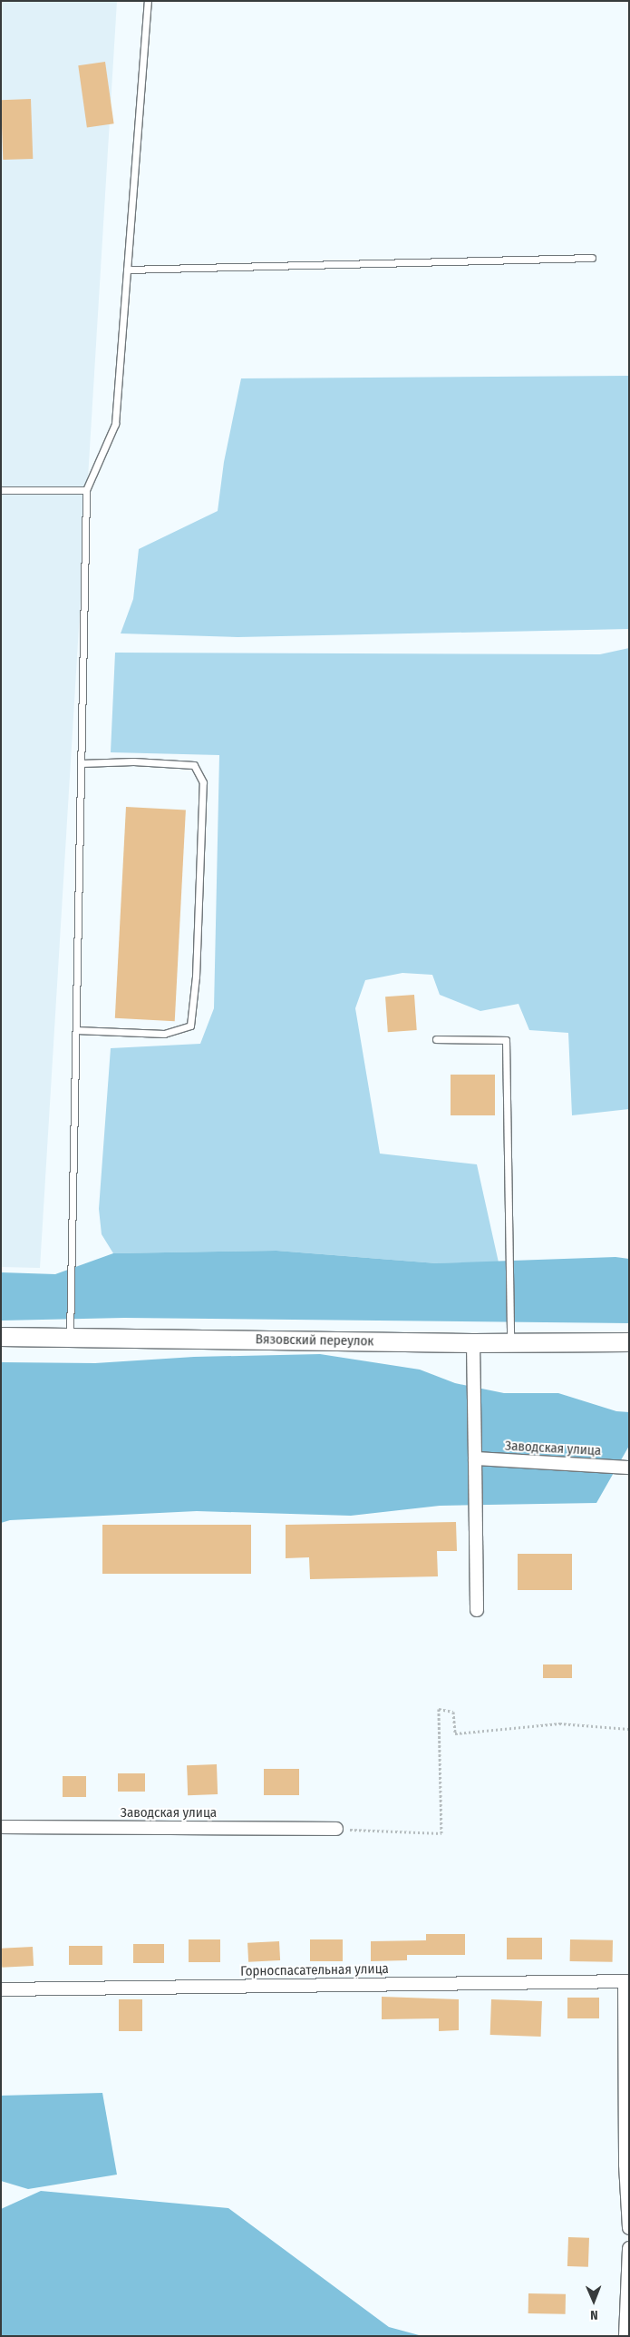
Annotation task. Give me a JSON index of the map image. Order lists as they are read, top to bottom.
{
  "streets": {
    "street": ["Вязовский переулок", "Заводская улица", "Горноспасательная улица"]
  },
  "north": "bottom"
}
